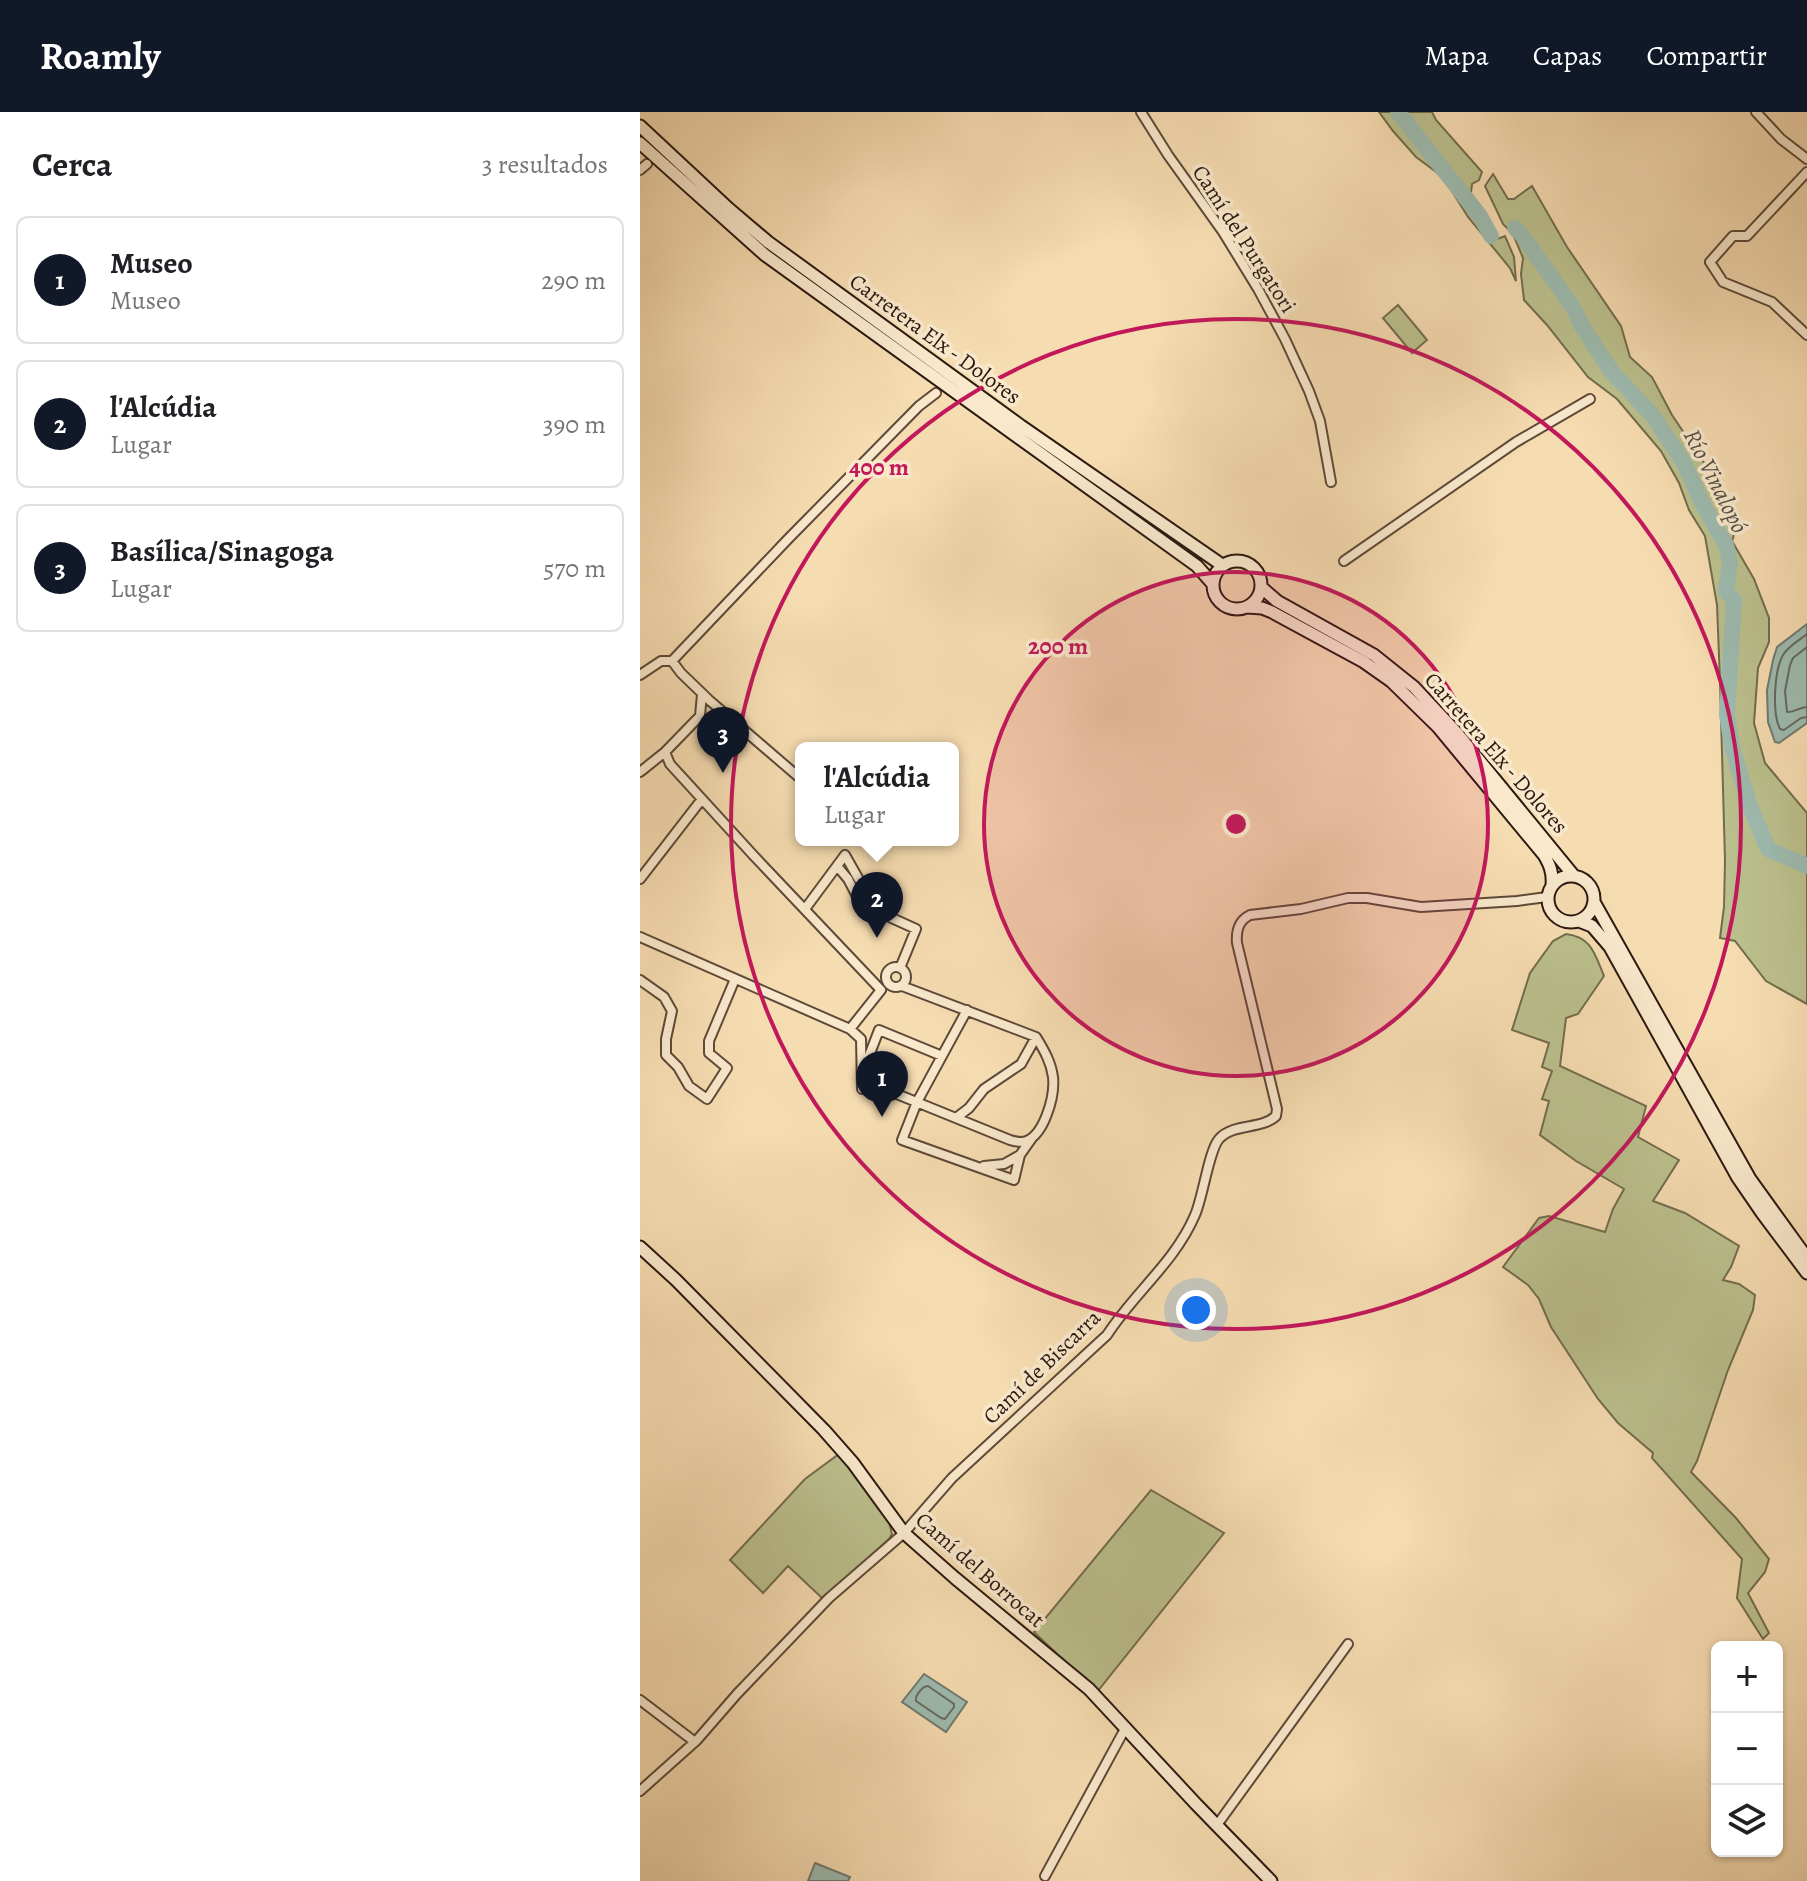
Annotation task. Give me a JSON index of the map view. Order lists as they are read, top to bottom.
{
  "streets": {
    "main road": ["Carretera Elx - Dolores", "Camí del Borrocat"],
    "street": ["Camí del Purgatori", "Camí de Biscarra"]
  },
  "crossings": [
    ["Carretera Elx - Dolores", "Camí de Biscarra"],
    ["Camí de Biscarra", "Camí del Borrocat"]
  ],
  "water": ["Río Vinalopó"],
  "page": {
    "header": "Roamly",
    "nav": ["Mapa", "Capas", "Compartir"],
    "heading": ["Cerca", "3 resultados"],
    "list": [
      {
        "mark": "1",
        "name": "Museo",
        "note": "Museo",
        "value": "290 m"
      },
      {
        "mark": "2",
        "name": "l'Alcúdia",
        "note": "Lugar",
        "value": "390 m"
      },
      {
        "mark": "3",
        "name": "Basílica/Sinagoga",
        "note": "Lugar",
        "value": "570 m"
      }
    ],
    "pins": ["3", "2", "1"],
    "popup": ["l'Alcúdia", "Lugar"],
    "map_buttons": ["+", "−"]
  },
  "rings": ["400 m", "200 m"]
}
